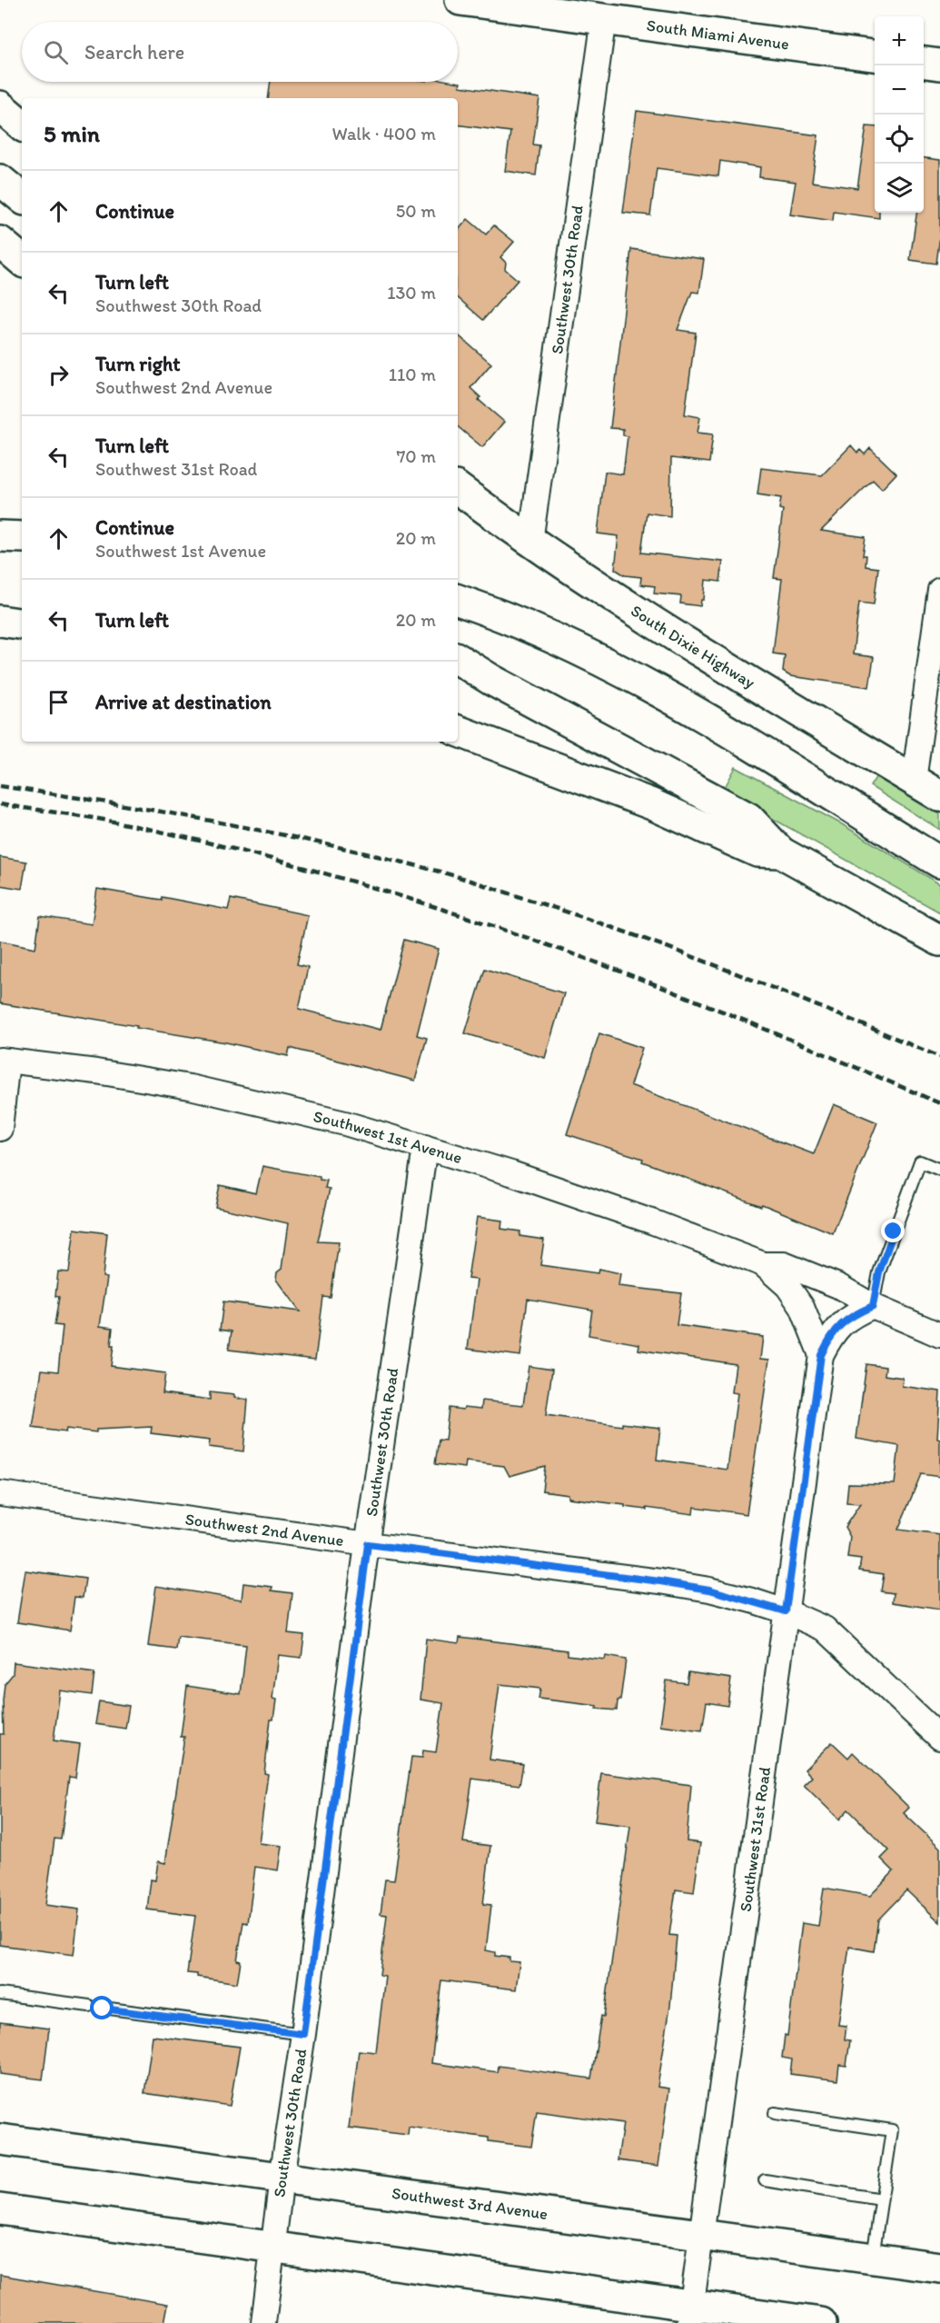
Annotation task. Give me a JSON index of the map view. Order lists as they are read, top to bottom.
{
  "streets": {
    "main road": ["South Miami Avenue", "South Dixie Highway", "Southwest 3rd Avenue"],
    "street": [
      "Southwest 30th Road",
      "Southwest 1st Avenue",
      "Southwest 2nd Avenue",
      "Southwest 31st Road"
    ]
  },
  "crossings": [
    ["South Miami Avenue", "Southwest 30th Road"],
    ["Southwest 30th Road", "South Dixie Highway"],
    ["Southwest 30th Road", "Southwest 1st Avenue"],
    ["Southwest 30th Road", "Southwest 2nd Avenue"],
    ["Southwest 30th Road", "Southwest 3rd Avenue"],
    ["Southwest 1st Avenue", "Southwest 31st Road"],
    ["Southwest 2nd Avenue", "Southwest 31st Road"],
    ["Southwest 31st Road", "Southwest 3rd Avenue"]
  ],
  "page": {
    "map_buttons": ["+", "−"],
    "search": "Search here",
    "heading": ["5 min", "Walk · 400 m"],
    "list": [
      ["Continue", "50 m"],
      ["Turn left", "Southwest 30th Road", "130 m"],
      ["Turn right", "Southwest 2nd Avenue", "110 m"],
      ["Turn left", "Southwest 31st Road", "70 m"],
      ["Continue", "Southwest 1st Avenue", "20 m"],
      ["Turn left", "20 m"],
      "Arrive at destination"
    ]
  }
}
